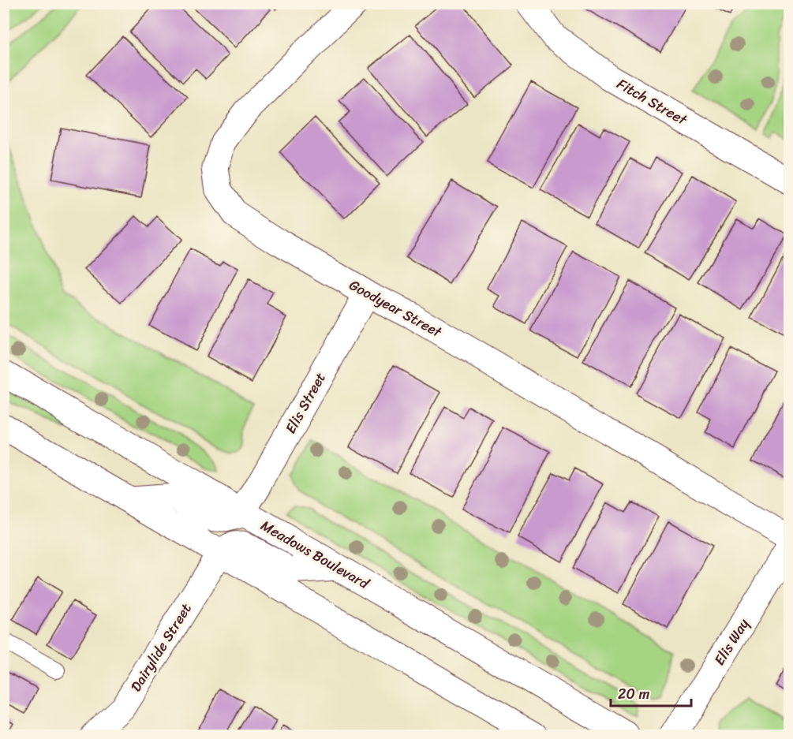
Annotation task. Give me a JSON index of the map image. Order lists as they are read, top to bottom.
{
  "streets": {
    "street": [
      "Fitch Street",
      "Goodyear Street",
      "Elis Street",
      "Meadows Boulevard",
      "Elis Way",
      "Dairylide Street"
    ]
  },
  "crossings": [
    ["Goodyear Street", "Elis Street"],
    ["Elis Street", "Meadows Boulevard"]
  ],
  "scale_bar": "20 m"
}
